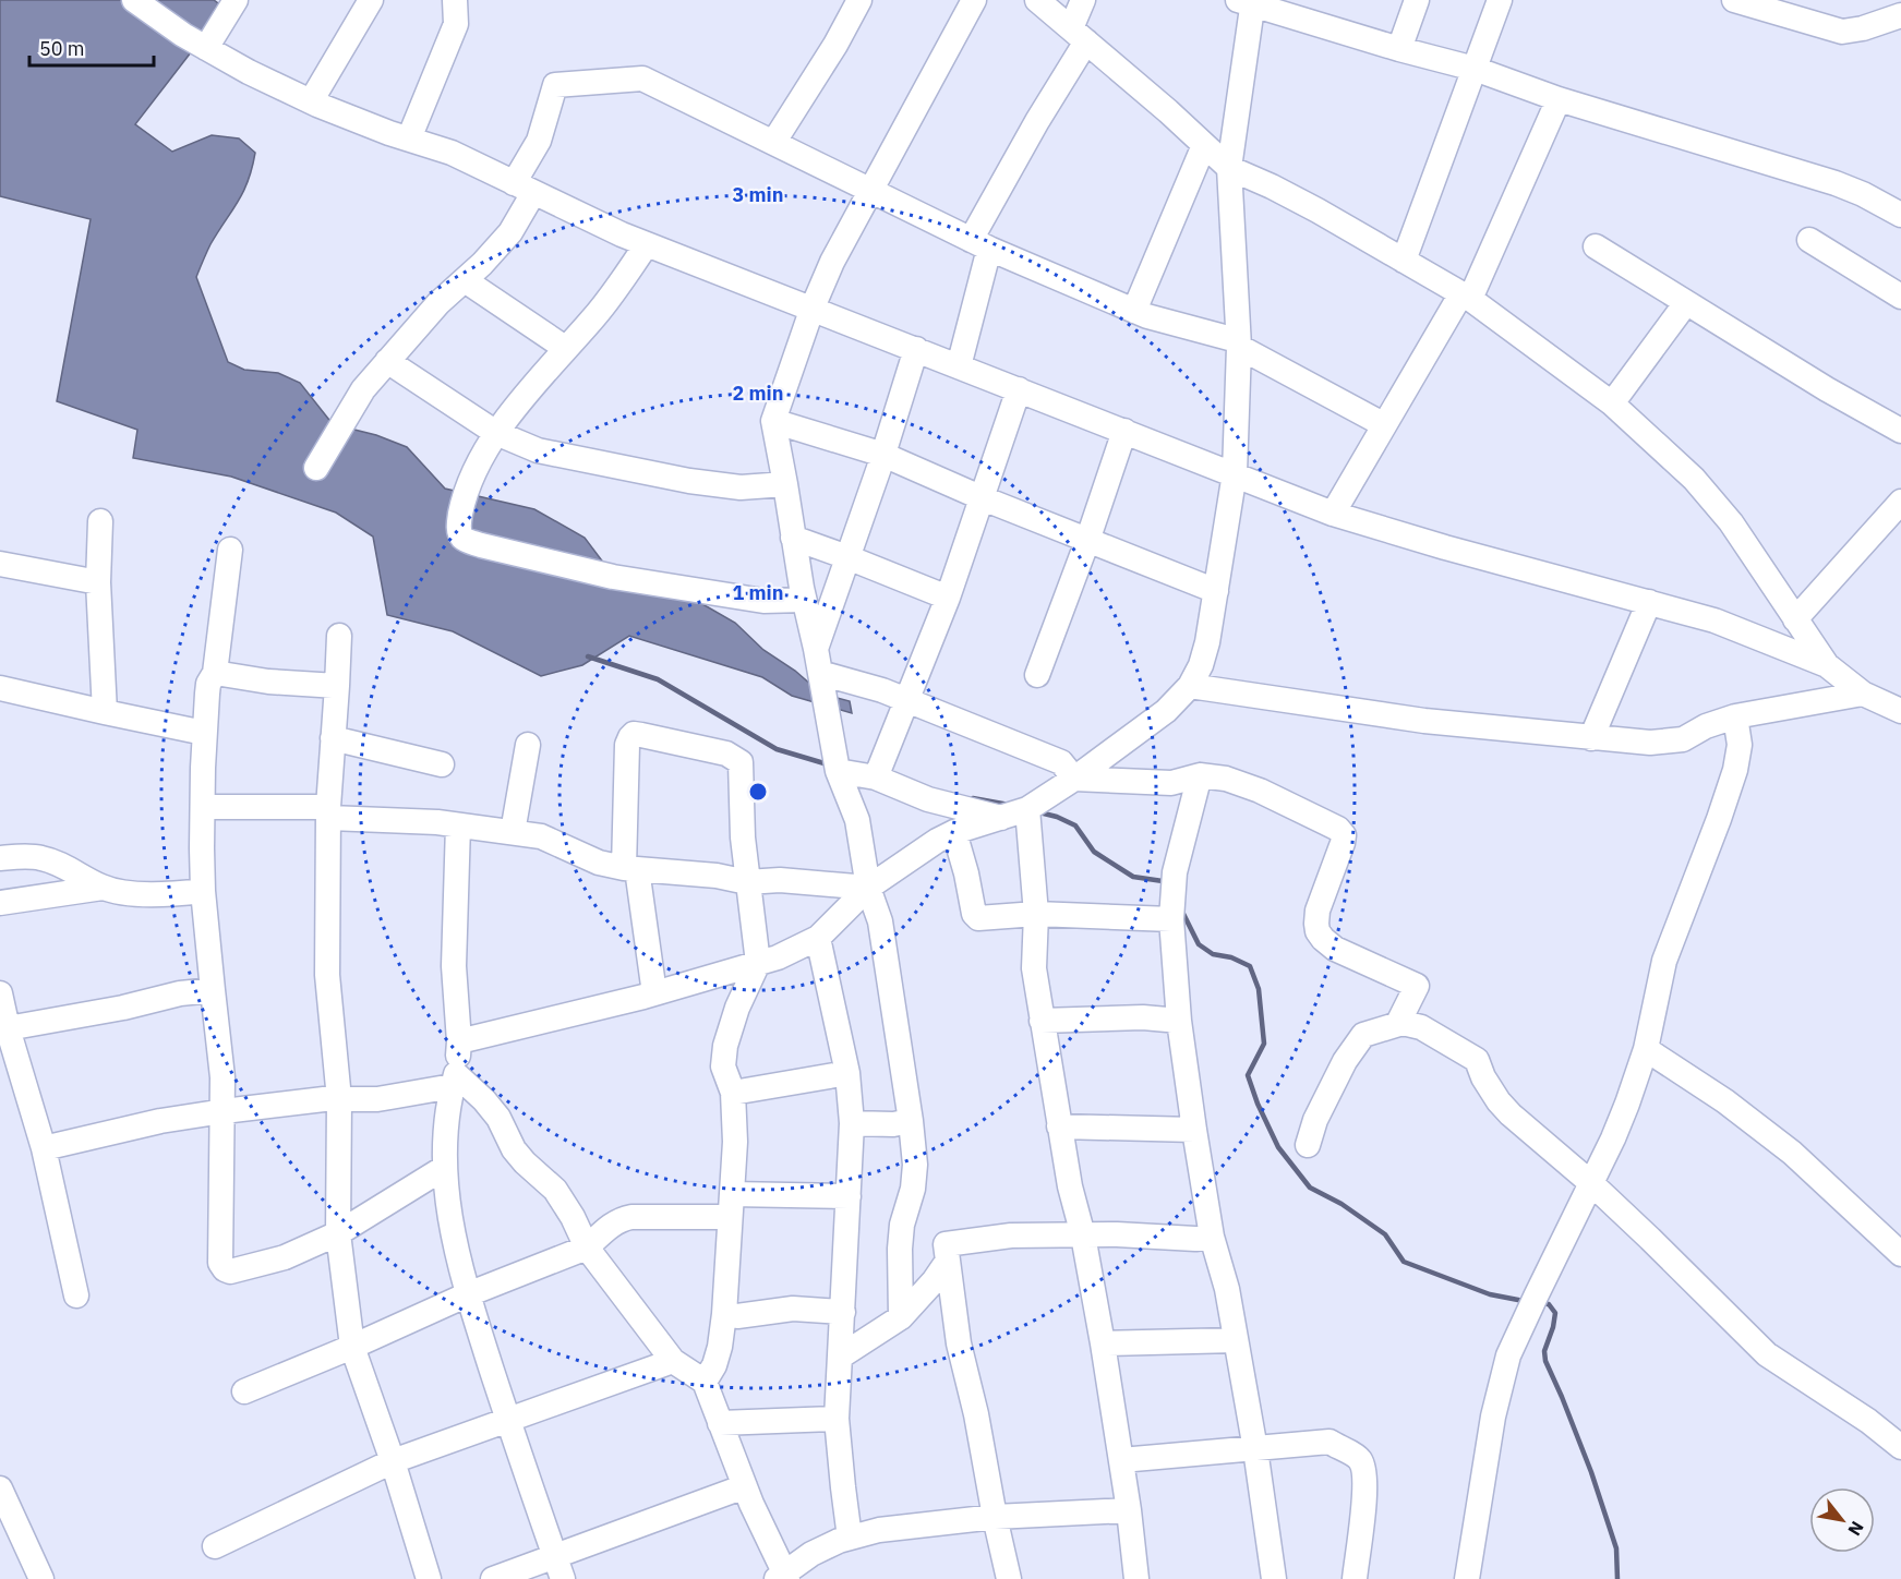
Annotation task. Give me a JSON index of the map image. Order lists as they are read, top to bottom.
{
  "scale_bar": "50 m",
  "north": "bottom right",
  "rings": ["3 min", "2 min", "1 min"]
}
